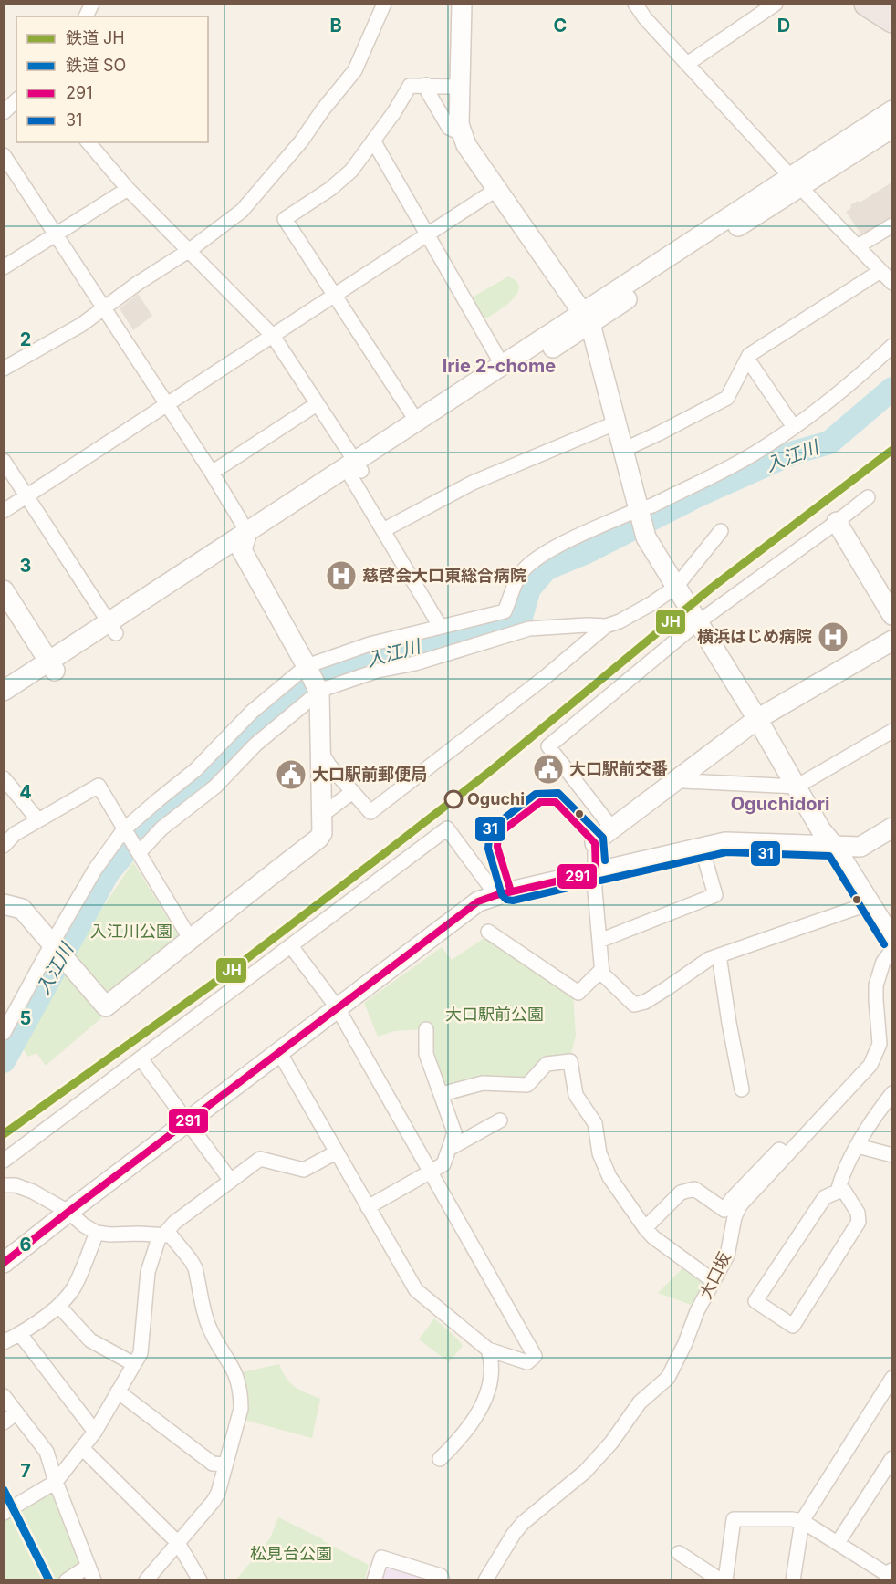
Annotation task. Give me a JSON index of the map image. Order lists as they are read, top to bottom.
{
  "streets": {
    "street": ["大口坂"]
  },
  "districts": ["Irie 2-chome", "Oguchidori"],
  "water": ["入江川"],
  "parks": ["入江川公園", "大口駅前公園", "松見台公園"],
  "places": {
    "hospital": ["慈啓会大口東総合病院", "横浜はじめ病院"],
    "public building": ["大口駅前交番", "大口駅前郵便局"],
    "other": ["Oguchi"]
  },
  "lines": [
    "rail line JH",
    "transit line 31",
    "transit line 291",
    "rail line SO"
  ],
  "legend": [
    "鉄道 JH",
    "鉄道 SO",
    "291",
    "31"
  ],
  "grid": {
    "columns": ["B", "C", "D"],
    "rows": [
      "2",
      "3",
      "4",
      "5",
      "6",
      "7"
    ]
  }
}
